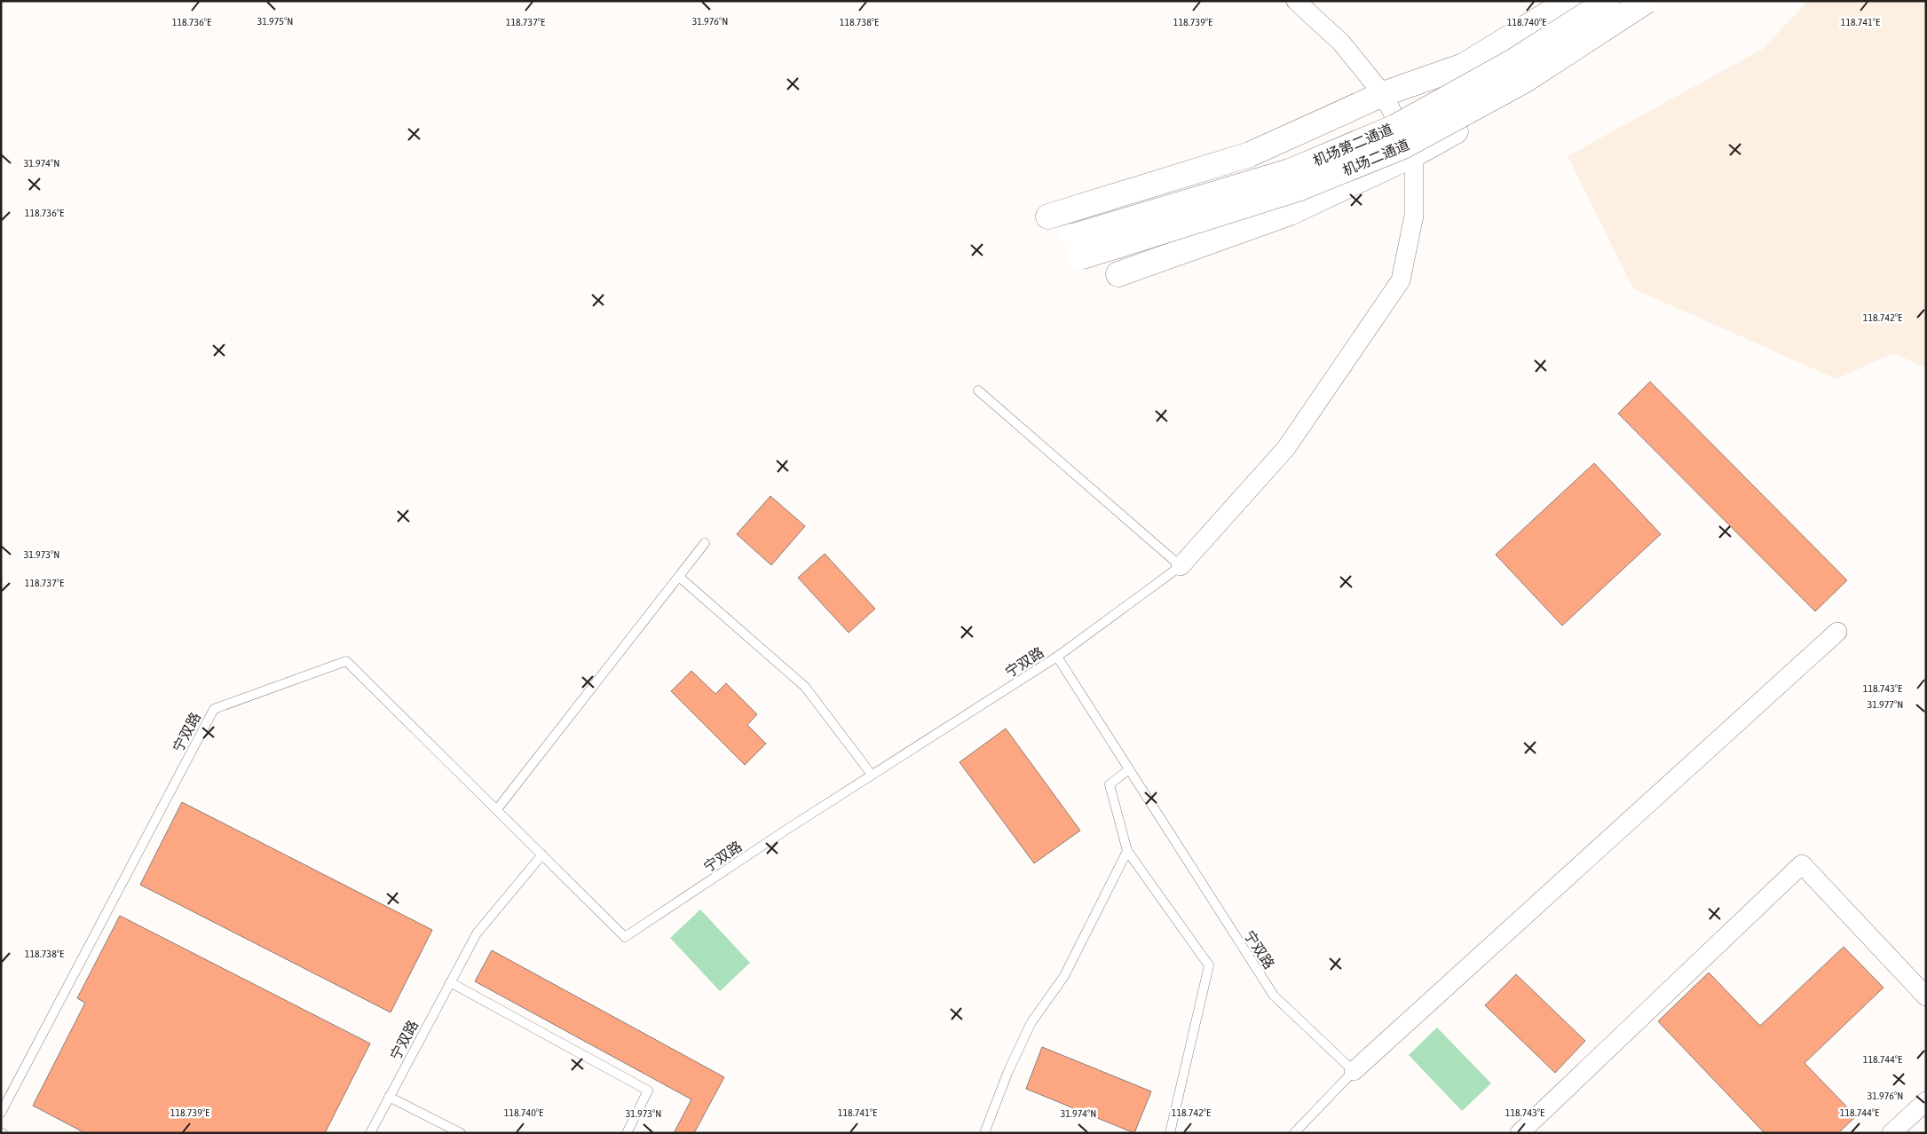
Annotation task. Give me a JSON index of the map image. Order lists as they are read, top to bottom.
{
  "streets": {
    "main road": ["机场第二通道", "机场二通道"],
    "lane": ["宁双路"]
  },
  "crossings": [
    ["机场第二通道", "机场二通道"]
  ],
  "coordinates": [
    "31.976°N",
    "31.975°N",
    "118.736°E",
    "118.737°E",
    "118.738°E",
    "118.739°E",
    "118.740°E",
    "118.741°E",
    "31.974°N",
    "118.742°E",
    "31.973°N",
    "118.743°E",
    "31.977°N",
    "118.744°E"
  ]
}
